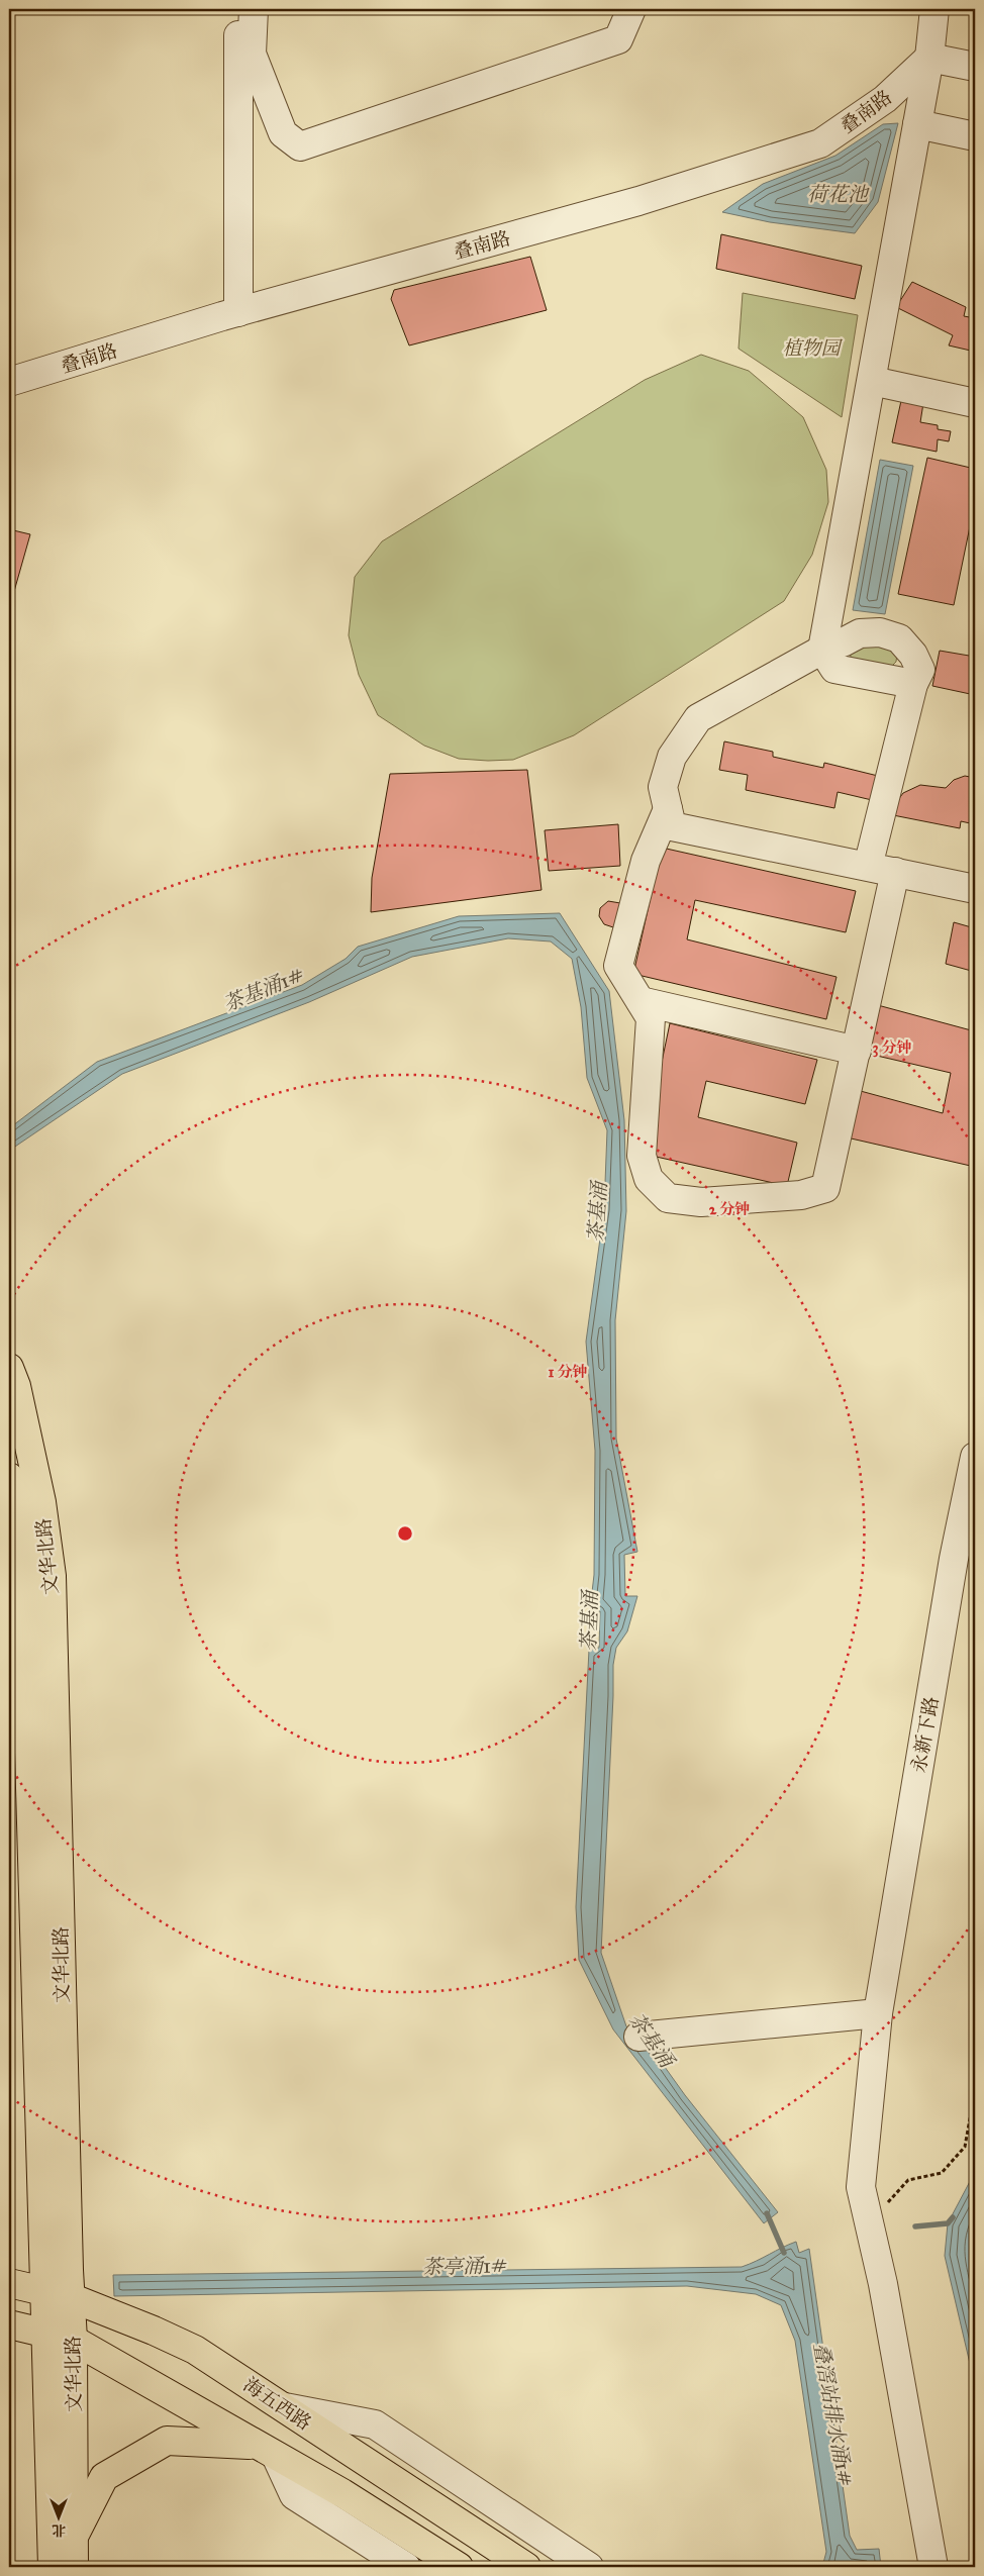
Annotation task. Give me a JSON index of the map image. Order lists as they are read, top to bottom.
{
  "streets": {
    "main road": ["文华北路", "海五西路"],
    "street": ["叠南路", "永新下路"]
  },
  "crossings": [
    ["文华北路", "海五西路"]
  ],
  "water": [
    "荷花池",
    "茶基涌1#",
    "茶基涌",
    "茶亭涌1#",
    "叠滘站排水涌1#"
  ],
  "parks": ["植物园"],
  "north": "bottom",
  "rings": ["3 分钟", "2 分钟", "1 分钟"]
}
